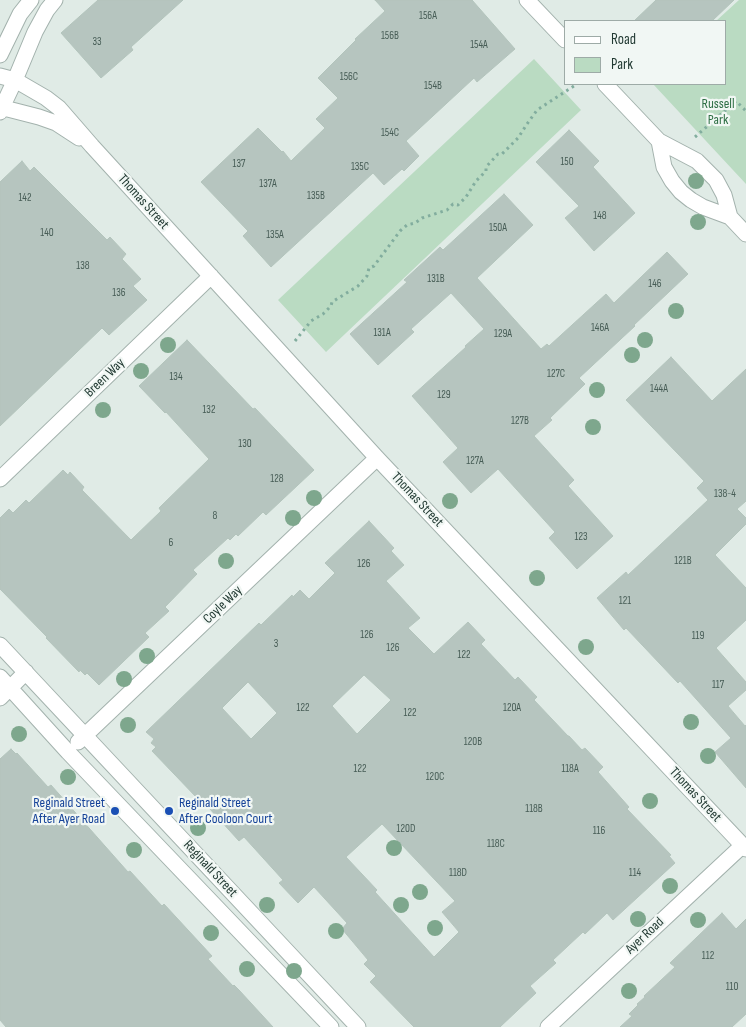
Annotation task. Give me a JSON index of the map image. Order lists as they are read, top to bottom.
{
  "streets": {
    "street": [
      "Thomas Street",
      "Breen Way",
      "Coyle Way",
      "Reginald Street",
      "Ayer Road"
    ]
  },
  "crossings": [
    ["Thomas Street", "Breen Way"],
    ["Thomas Street", "Coyle Way"],
    ["Thomas Street", "Ayer Road"],
    ["Coyle Way", "Reginald Street"]
  ],
  "parks": ["Russell Park"],
  "places": ["Reginald Street After Ayer Road", "Reginald Street After Cooloon Court"],
  "house_numbers": [
    "156A",
    "156B",
    "33",
    "154A",
    "156C",
    "154B",
    "154C",
    "150",
    "137",
    "135C",
    "137A",
    "135B",
    "142",
    "148",
    "150A",
    "140",
    "135A",
    "138",
    "131B",
    "146",
    "136",
    "146A",
    "131A",
    "129A",
    "127C",
    "134",
    "144A",
    "129",
    "132",
    "127B",
    "130",
    "127A",
    "128",
    "138-4",
    "8",
    "123",
    "6",
    "121B",
    "126",
    "121",
    "126",
    "119",
    "3",
    "126",
    "122",
    "117",
    "122",
    "120A",
    "122",
    "120B",
    "122",
    "118A",
    "120C",
    "118B",
    "120D",
    "116",
    "118C",
    "118D",
    "114",
    "112",
    "110"
  ],
  "legend": ["Road", "Park"]
}
